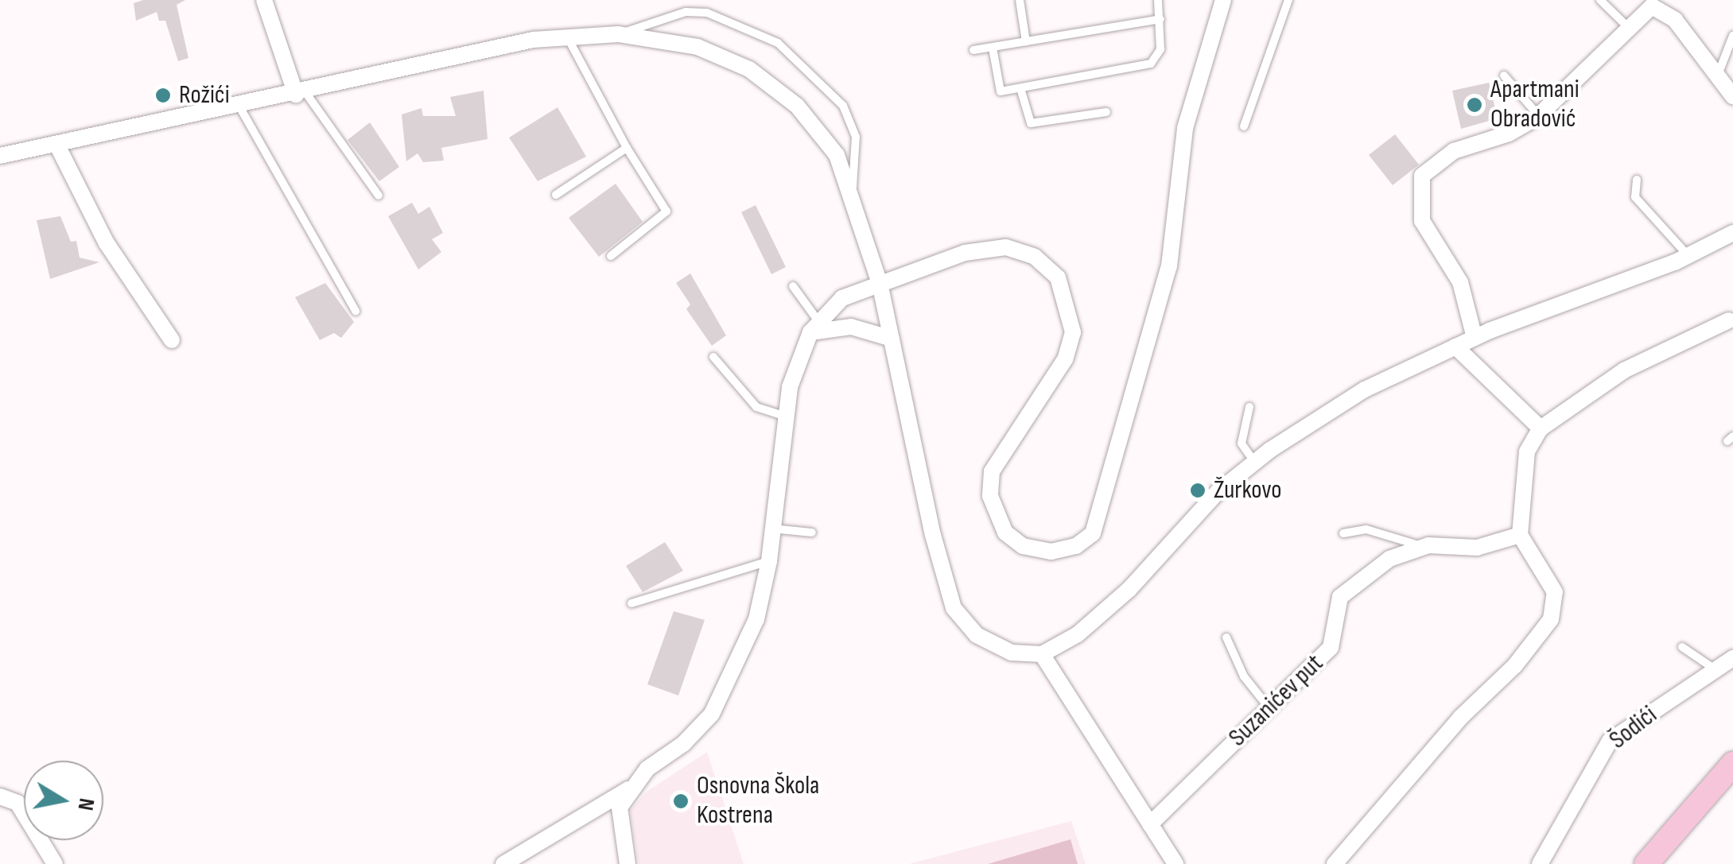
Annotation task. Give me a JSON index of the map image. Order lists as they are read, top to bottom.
{
  "streets": {
    "street": ["Suzanićev put", "Šodići"]
  },
  "places": [
    "Rožići",
    "Apartmani Obradović",
    "Žurkovo",
    "Osnovna Škola Kostrena"
  ],
  "north": "right"
}
